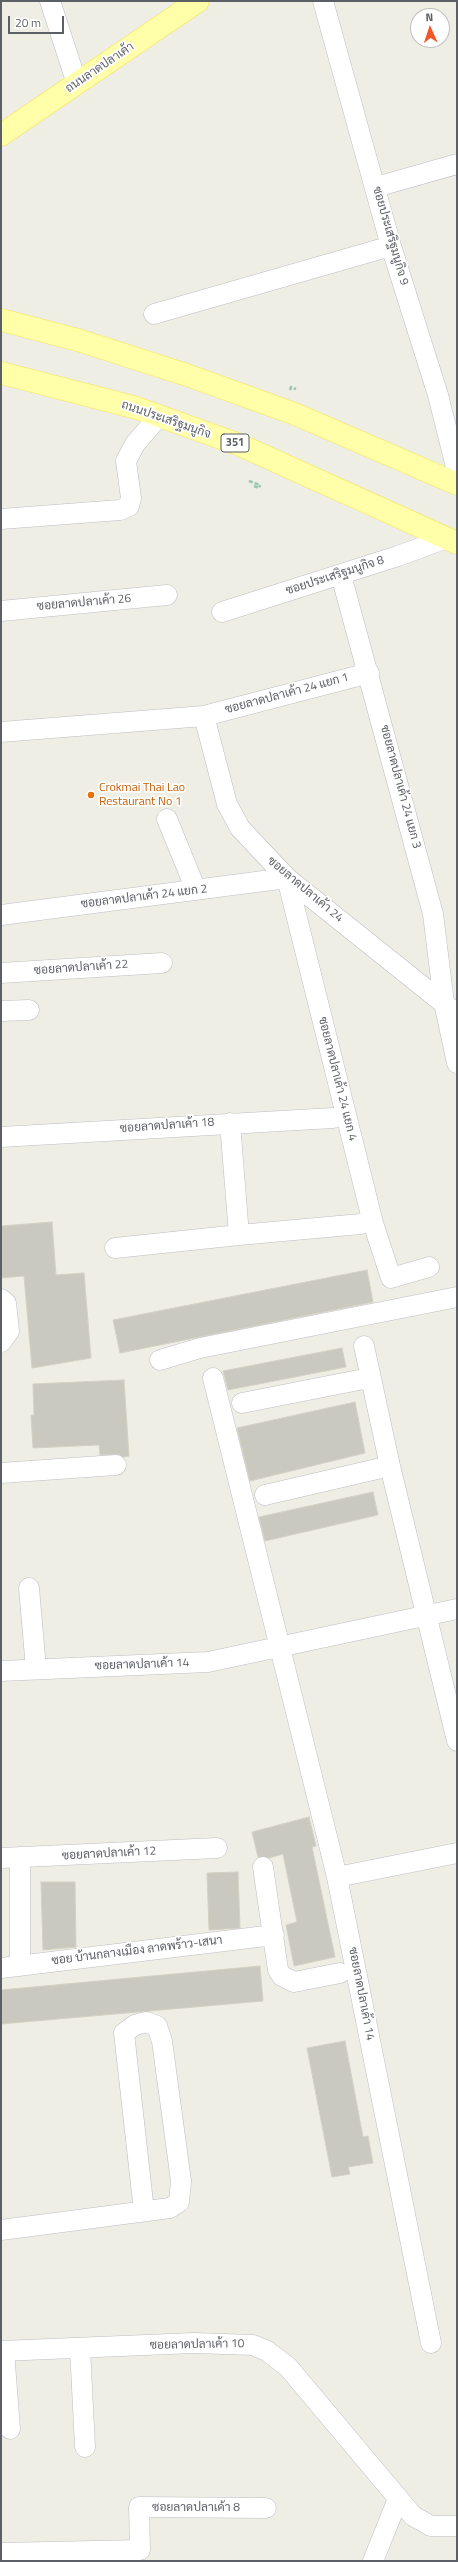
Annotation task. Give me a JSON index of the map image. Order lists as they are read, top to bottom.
{
  "streets": {
    "main road": ["ถนนลาดปลาเค้า", "ถนนประเสริฐมนูกิจ", "351"],
    "street": [
      "ซอยประเสริฐมนูกิจ 9",
      "ซอยประเสริฐมนูกิจ 8",
      "ซอยลาดปลาเค้า 26",
      "ซอยลาดปลาเค้า 24 แยก 1",
      "ซอยลาดปลาเค้า 24 แยก 3",
      "ซอยลาดปลาเค้า 24",
      "ซอยลาดปลาเค้า 24 แยก 2",
      "ซอยลาดปลาเค้า 22",
      "ซอยลาดปลาเค้า 24 แยก 4",
      "ซอยลาดปลาเค้า 18",
      "ซอยลาดปลาเค้า 14",
      "ซอยลาดปลาเค้า 12",
      "ซอย บ้านกลางเมือง ลาดพร้าว-เสนา",
      "ซอยลาดปลาเค้า 10",
      "ซอยลาดปลาเค้า 8"
    ]
  },
  "crossings": [
    ["ถนนประเสริฐมนูกิจ", "ซอยประเสริฐมนูกิจ 8"],
    ["ซอยประเสริฐมนูกิจ 8", "ซอยลาดปลาเค้า 24 แยก 3"],
    ["ซอยลาดปลาเค้า 24 แยก 1", "ซอยลาดปลาเค้า 24 แยก 3"],
    ["ซอยลาดปลาเค้า 24 แยก 1", "ซอยลาดปลาเค้า 24"],
    ["ซอยลาดปลาเค้า 24 แยก 3", "ซอยลาดปลาเค้า 24"],
    ["ซอยลาดปลาเค้า 24", "ซอยลาดปลาเค้า 24 แยก 2"],
    ["ซอยลาดปลาเค้า 24", "ซอยลาดปลาเค้า 24 แยก 4"],
    ["ซอยลาดปลาเค้า 24 แยก 2", "ซอยลาดปลาเค้า 24 แยก 4"]
  ],
  "places": ["Crokmai Thai Lao Restaurant No 1"],
  "scale_bar": "20 m",
  "north": "top"
}
